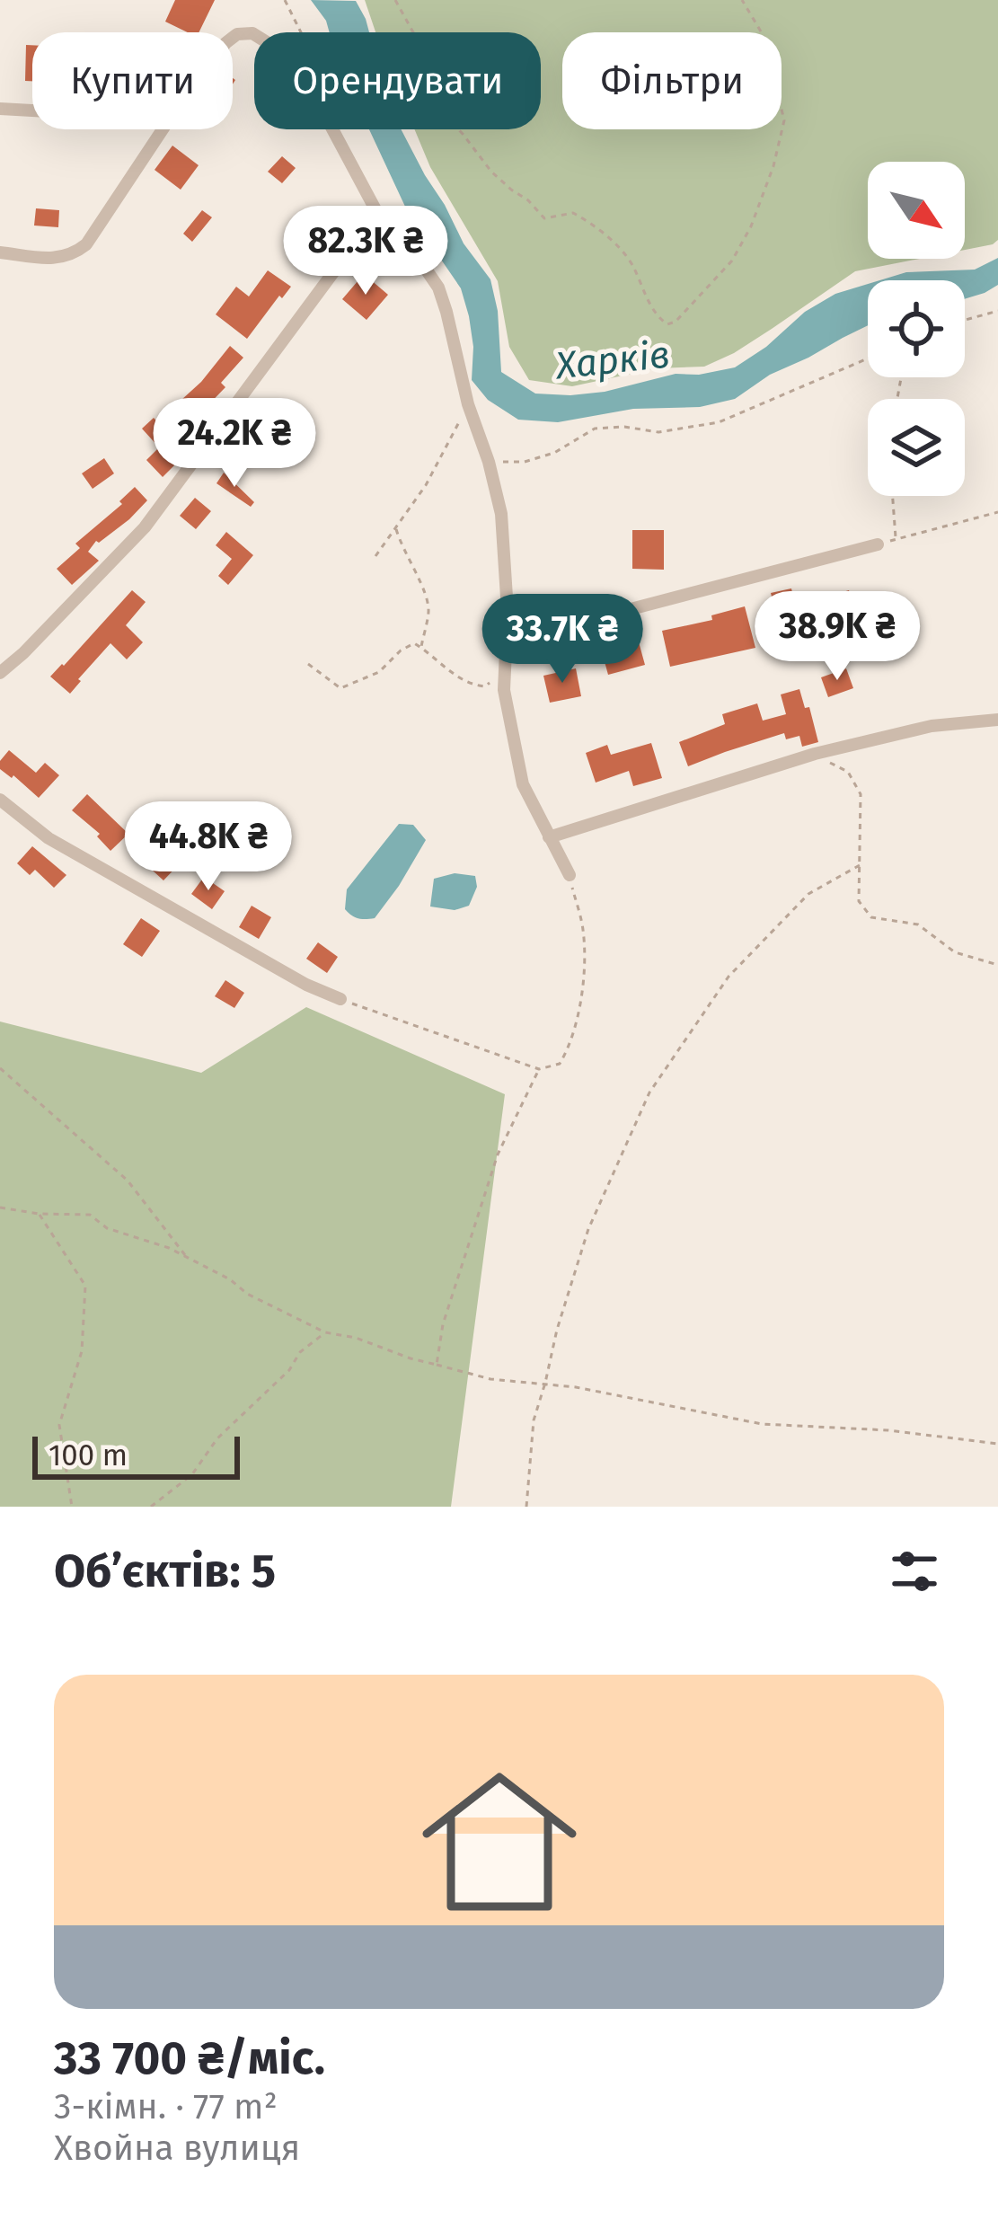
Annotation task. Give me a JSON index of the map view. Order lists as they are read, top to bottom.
{
  "water": ["Харків"],
  "scale_bar": "100 m",
  "north": "bottom right",
  "page": {
    "chip": ["Купити", "Орендувати", "Фільтри"],
    "price": [
      "82.3K ₴",
      "24.2K ₴",
      "38.9K ₴",
      "33.7K ₴",
      "44.8K ₴"
    ],
    "scale": "100 m",
    "heading": "Об’єктів: 5",
    "list": [
      {
        "name": "33 700 ₴/міс.",
        "note": "3-кімн. · 77 m² · Хвойна вулиця"
      }
    ]
  }
}
